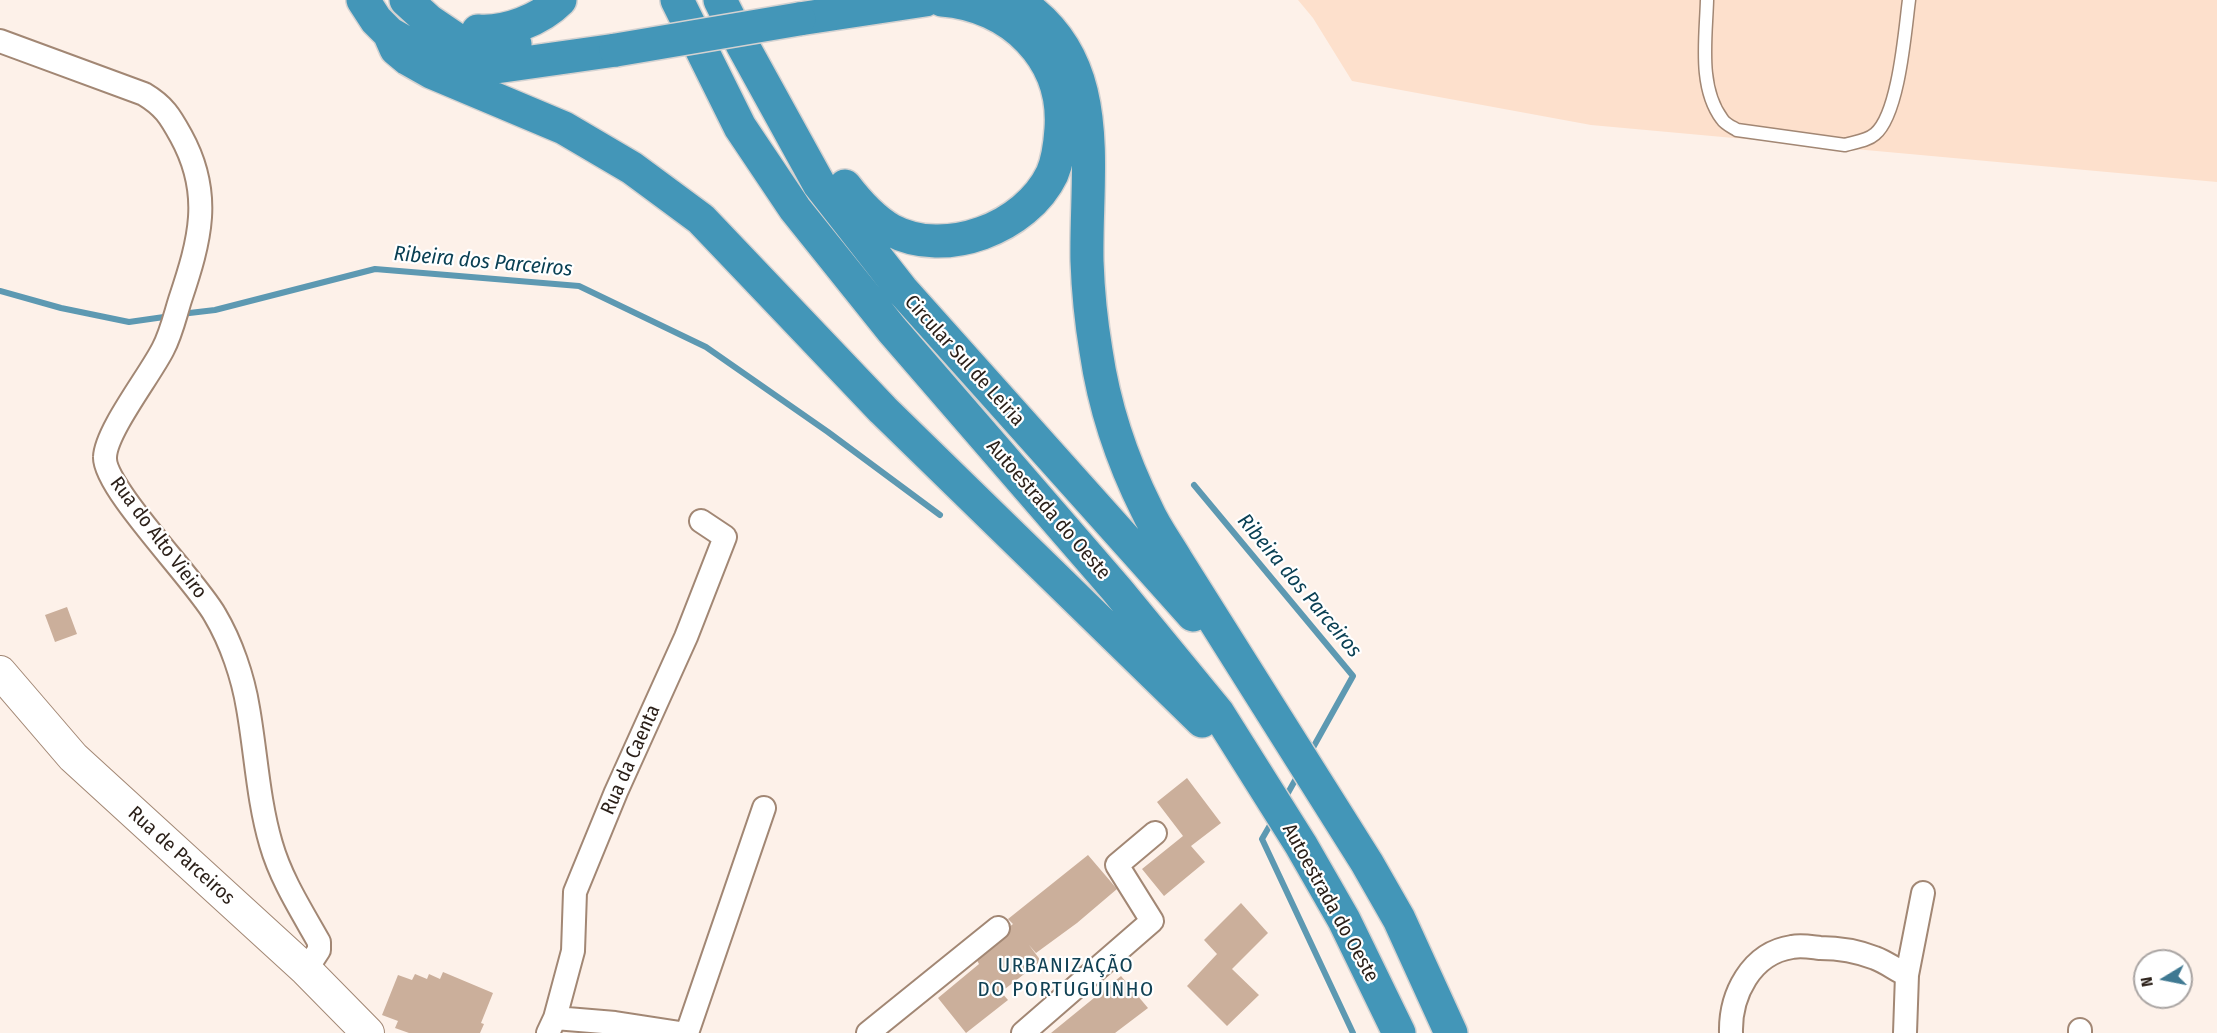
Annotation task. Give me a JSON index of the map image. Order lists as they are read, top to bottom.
{
  "streets": {
    "highway": ["Circular Sul de Leiria", "Autoestrada do Oeste"],
    "main road": ["Rua de Parceiros"],
    "street": ["Rua do Alto Vieiro", "Rua da Caenta"]
  },
  "crossings": [
    ["Rua do Alto Vieiro", "Rua de Parceiros"]
  ],
  "districts": ["URBANIZAÇÃO DO PORTUGUINHO"],
  "water": ["Ribeira dos Parceiros"],
  "north": "left"
}
